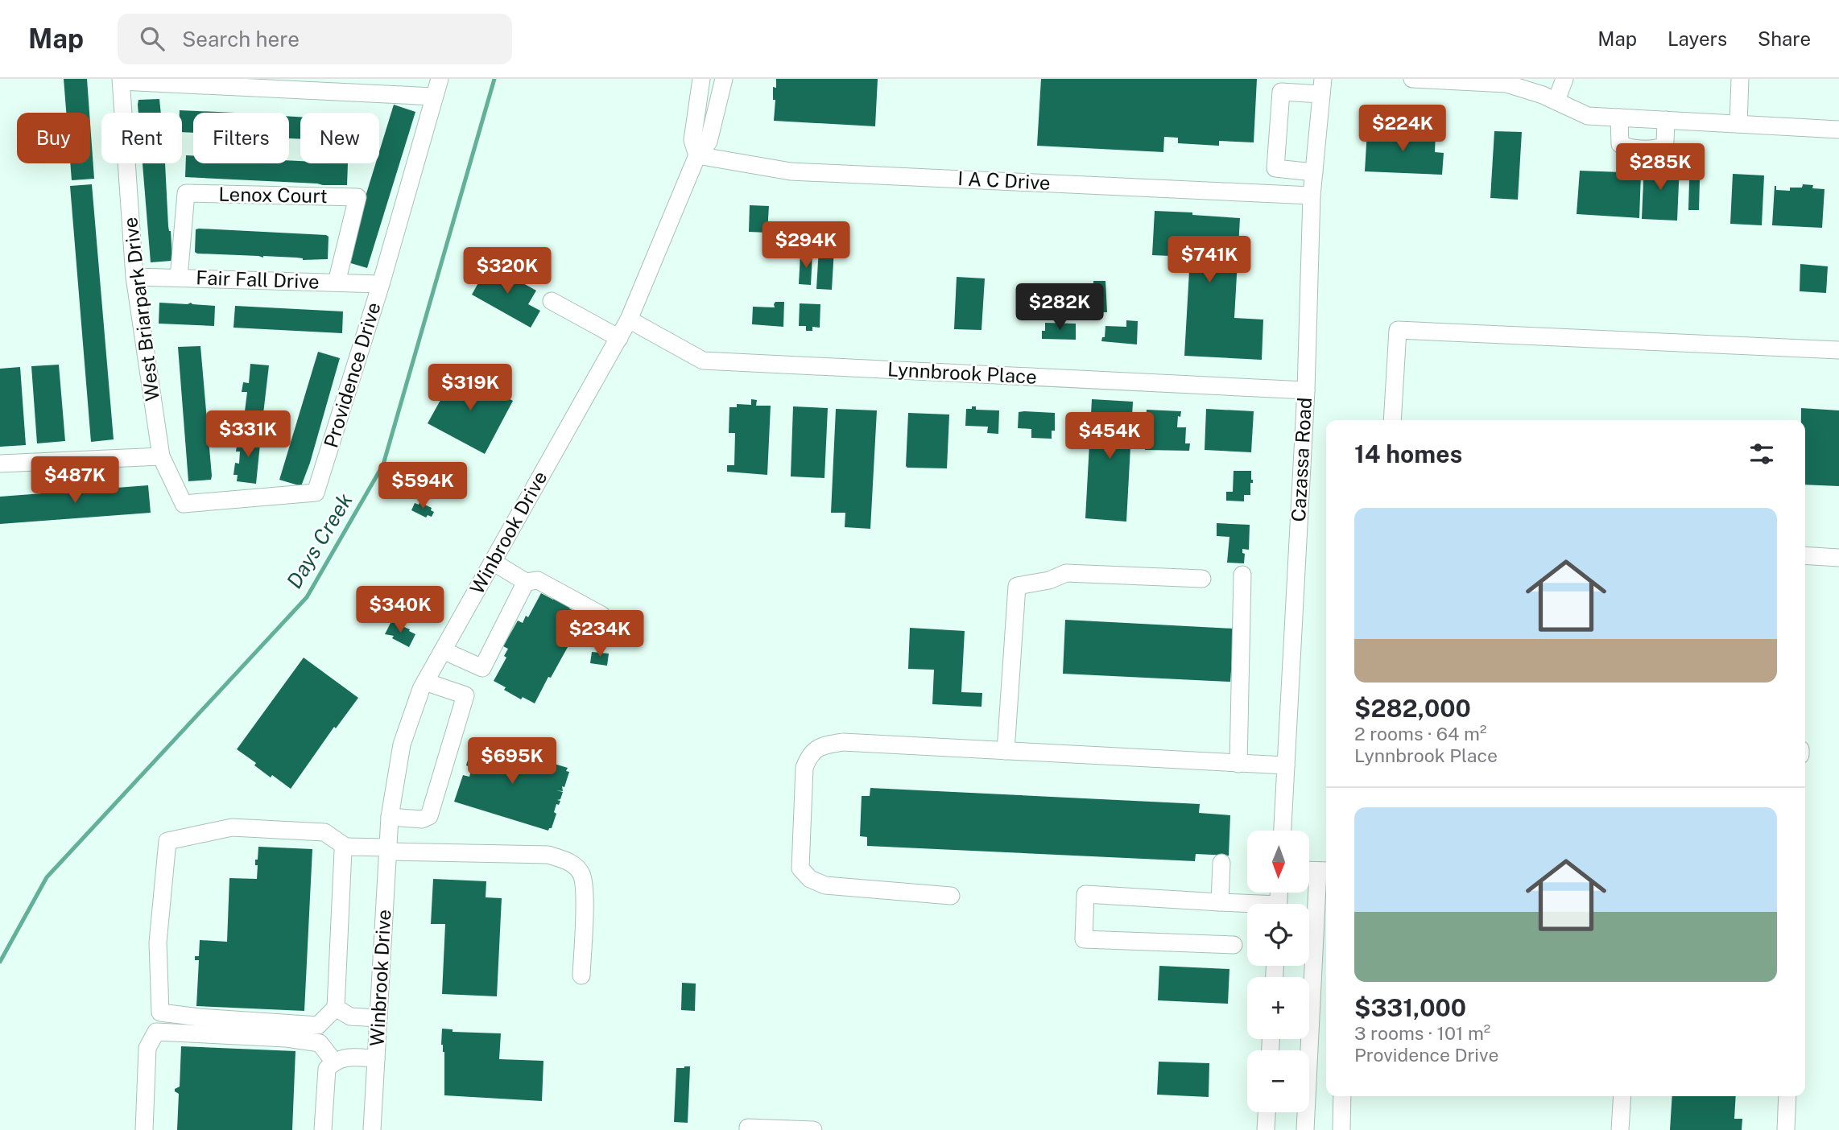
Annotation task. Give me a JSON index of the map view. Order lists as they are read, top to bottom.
{
  "streets": {
    "street": [
      "I A C Drive",
      "Lenox Court",
      "Fair Fall Drive",
      "West Briarpark Drive",
      "Lynnbrook Place",
      "Providence Drive",
      "Cazassa Road",
      "Winbrook Drive"
    ]
  },
  "crossings": [
    ["I A C Drive", "Cazassa Road"],
    ["I A C Drive", "Winbrook Drive"],
    ["Lenox Court", "Fair Fall Drive"],
    ["Fair Fall Drive", "West Briarpark Drive"],
    ["Fair Fall Drive", "Providence Drive"],
    ["West Briarpark Drive", "Providence Drive"],
    ["Lynnbrook Place", "Cazassa Road"],
    ["Lynnbrook Place", "Winbrook Drive"]
  ],
  "water": ["Days Creek"],
  "north": "bottom",
  "page": {
    "header": "Map",
    "search": "Search here",
    "nav": ["Map", "Layers", "Share"],
    "price": [
      "$224K",
      "$285K",
      "$294K",
      "$741K",
      "$320K",
      "$282K",
      "$319K",
      "$331K",
      "$454K",
      "$487K",
      "$594K",
      "$340K",
      "$234K",
      "$695K"
    ],
    "chip": [
      "Buy",
      "Rent",
      "Filters",
      "New"
    ],
    "heading": "14 homes",
    "list": [
      {
        "name": "$282,000",
        "note": "2 rooms · 64 m² · Lynnbrook Place"
      },
      {
        "name": "$331,000",
        "note": "3 rooms · 101 m² · Providence Drive"
      }
    ],
    "map_buttons": ["+", "−"]
  }
}
